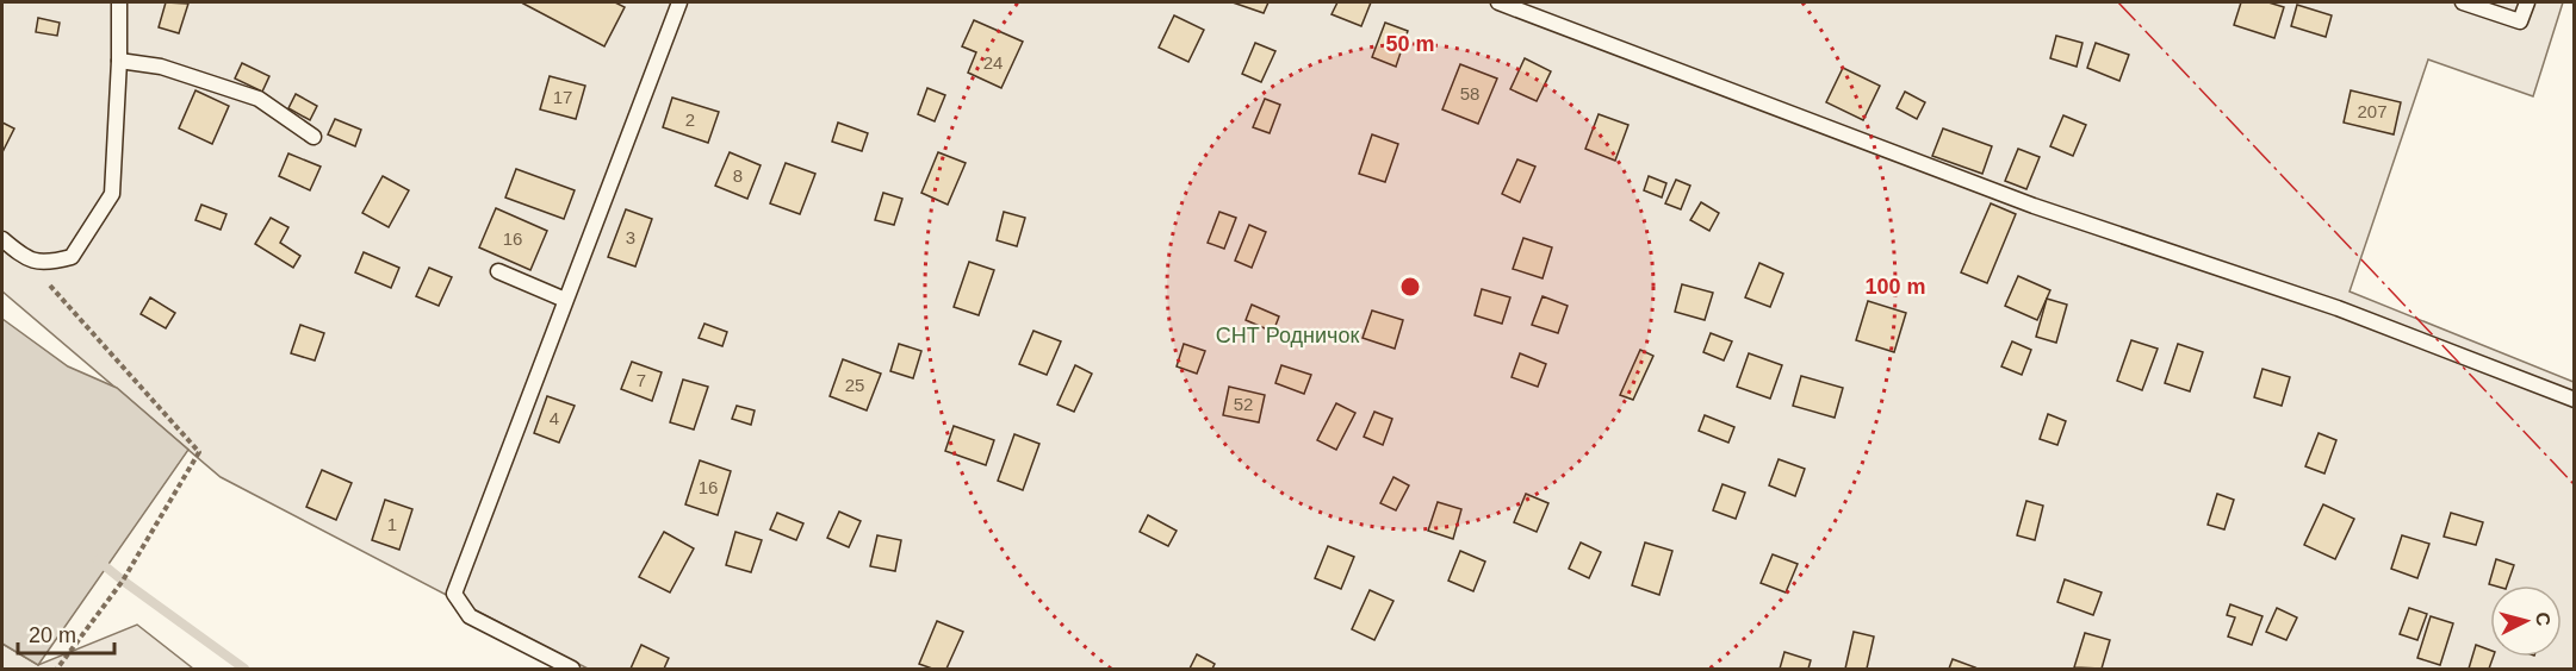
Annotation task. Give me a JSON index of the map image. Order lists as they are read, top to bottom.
{
  "parks": ["СНТ Родничок"],
  "house_numbers": [
    "24",
    "58",
    "17",
    "207",
    "2",
    "8",
    "3",
    "16",
    "7",
    "25",
    "52",
    "4",
    "16",
    "1"
  ],
  "scale_bar": "20 m",
  "north": "right",
  "rings": ["50 m", "100 m"]
}
